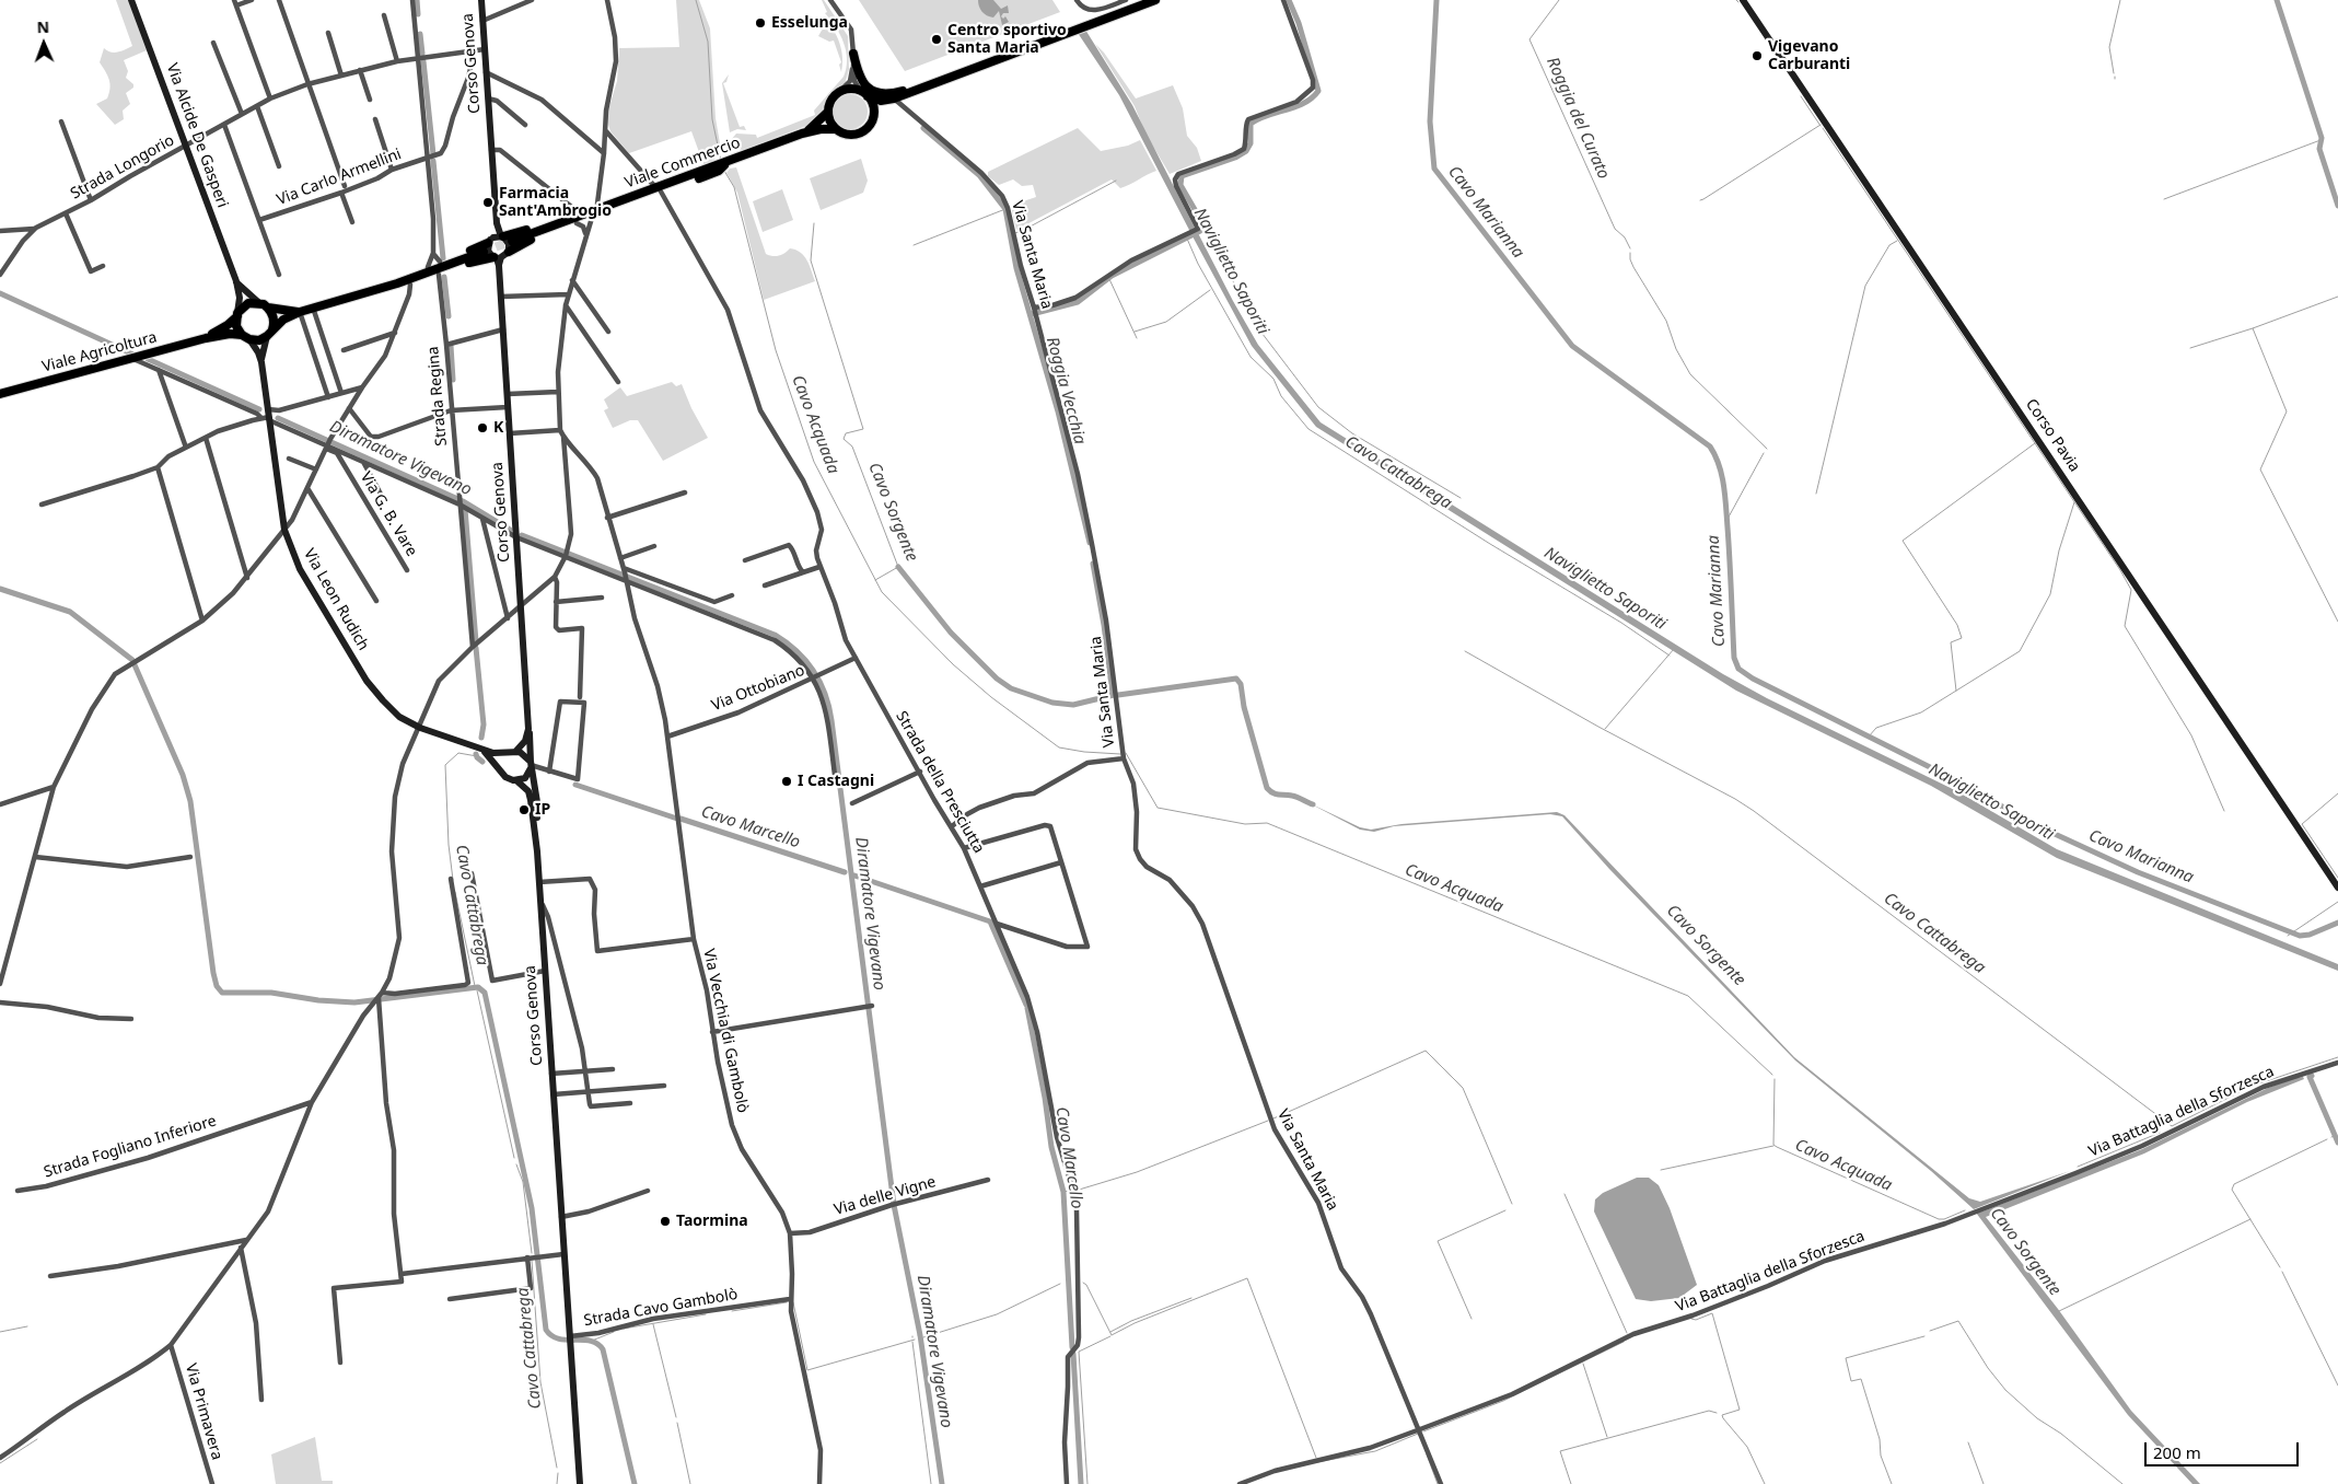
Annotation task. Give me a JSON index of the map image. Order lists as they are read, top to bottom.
{
  "streets": {
    "main road": [
      "Corso Genova",
      "Via Alcide De Gasperi",
      "Viale Commercio",
      "Viale Agricoltura",
      "Corso Pavia",
      "Via Leon Rudich"
    ],
    "street": [
      "Strada Longorio",
      "Via Carlo Armellini",
      "Via Santa Maria",
      "Strada Regina",
      "Via G. B. Vare",
      "Via Ottobiano",
      "Strada della Presciutta",
      "Via Vecchia di Gambolò",
      "Via Battaglia della Sforzesca",
      "Strada Fogliano Inferiore",
      "Via delle Vigne",
      "Strada Cavo Gambolò",
      "Via Primavera"
    ]
  },
  "crossings": [
    ["Corso Genova", "Strada Longorio"],
    ["Corso Genova", "Via Leon Rudich"],
    ["Corso Genova", "Strada Cavo Gambolò"],
    ["Via Alcide De Gasperi", "Strada Longorio"],
    ["Via Alcide De Gasperi", "Viale Agricoltura"],
    ["Viale Commercio", "Via Santa Maria"],
    ["Viale Commercio", "Strada della Presciutta"],
    ["Via Santa Maria", "Via Battaglia della Sforzesca"],
    ["Via Ottobiano", "Strada della Presciutta"],
    ["Via Ottobiano", "Via Vecchia di Gambolò"],
    ["Via Vecchia di Gambolò", "Via delle Vigne"],
    ["Via Vecchia di Gambolò", "Strada Cavo Gambolò"]
  ],
  "water": [
    "Roggia del Curato",
    "Cavo Marianna",
    "Naviglietto Saporiti",
    "Roggia Vecchia",
    "Cavo Acquada",
    "Diramatore Vigevano",
    "Cavo Cattabrega",
    "Cavo Sorgente",
    "Cavo Marcello"
  ],
  "places": [
    "Esselunga",
    "Centro sportivo Santa Maria",
    "Vigevano Carburanti",
    "Farmacia Sant'Ambrogio",
    "K",
    "I Castagni",
    "IP",
    "Taormina"
  ],
  "scale_bar": "200 m",
  "north": "top"
}
